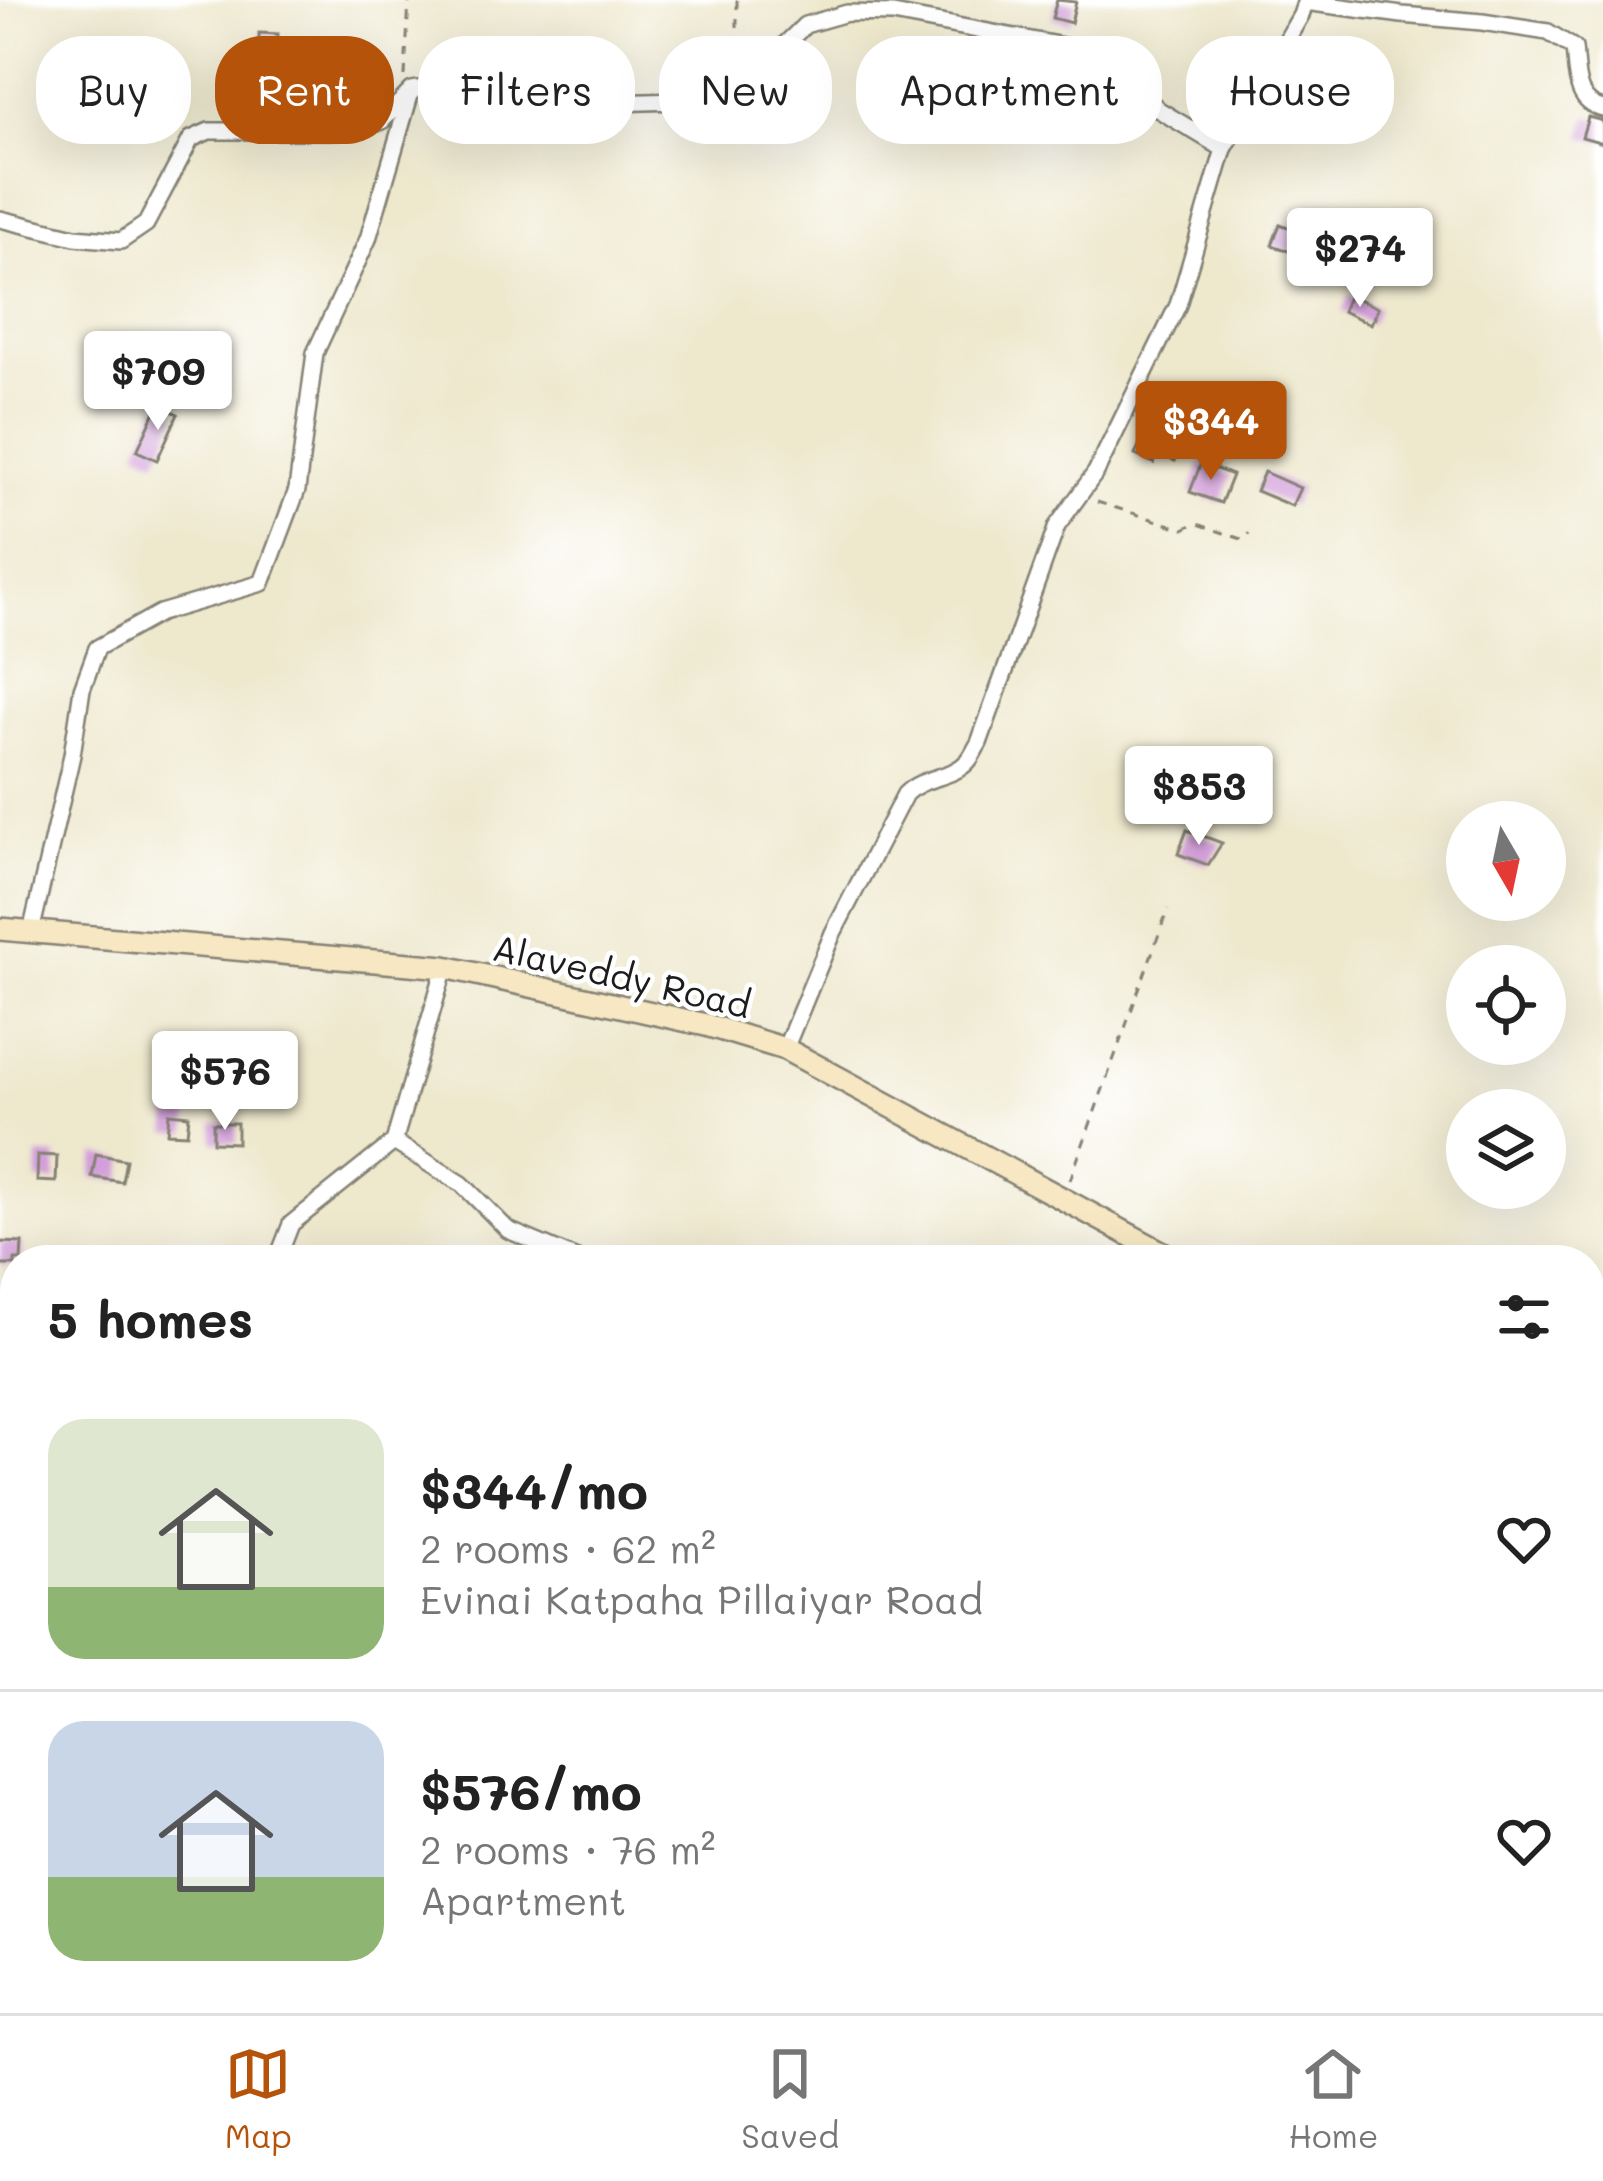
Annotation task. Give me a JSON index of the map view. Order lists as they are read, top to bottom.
{
  "streets": {
    "street": ["Alaveddy Road"]
  },
  "north": "bottom",
  "page": {
    "chip": [
      "Buy",
      "Rent",
      "Filters",
      "New",
      "Apartment",
      "House"
    ],
    "price": [
      "$274",
      "$709",
      "$344",
      "$853",
      "$576"
    ],
    "heading": "5 homes",
    "list": [
      {
        "name": "$344/mo",
        "note": "2 rooms · 62 m² · Evinai Katpaha Pillaiyar Road"
      },
      {
        "name": "$576/mo",
        "note": "2 rooms · 76 m² · Apartment"
      }
    ],
    "tabs": ["Map", "Saved", "Home"]
  }
}
